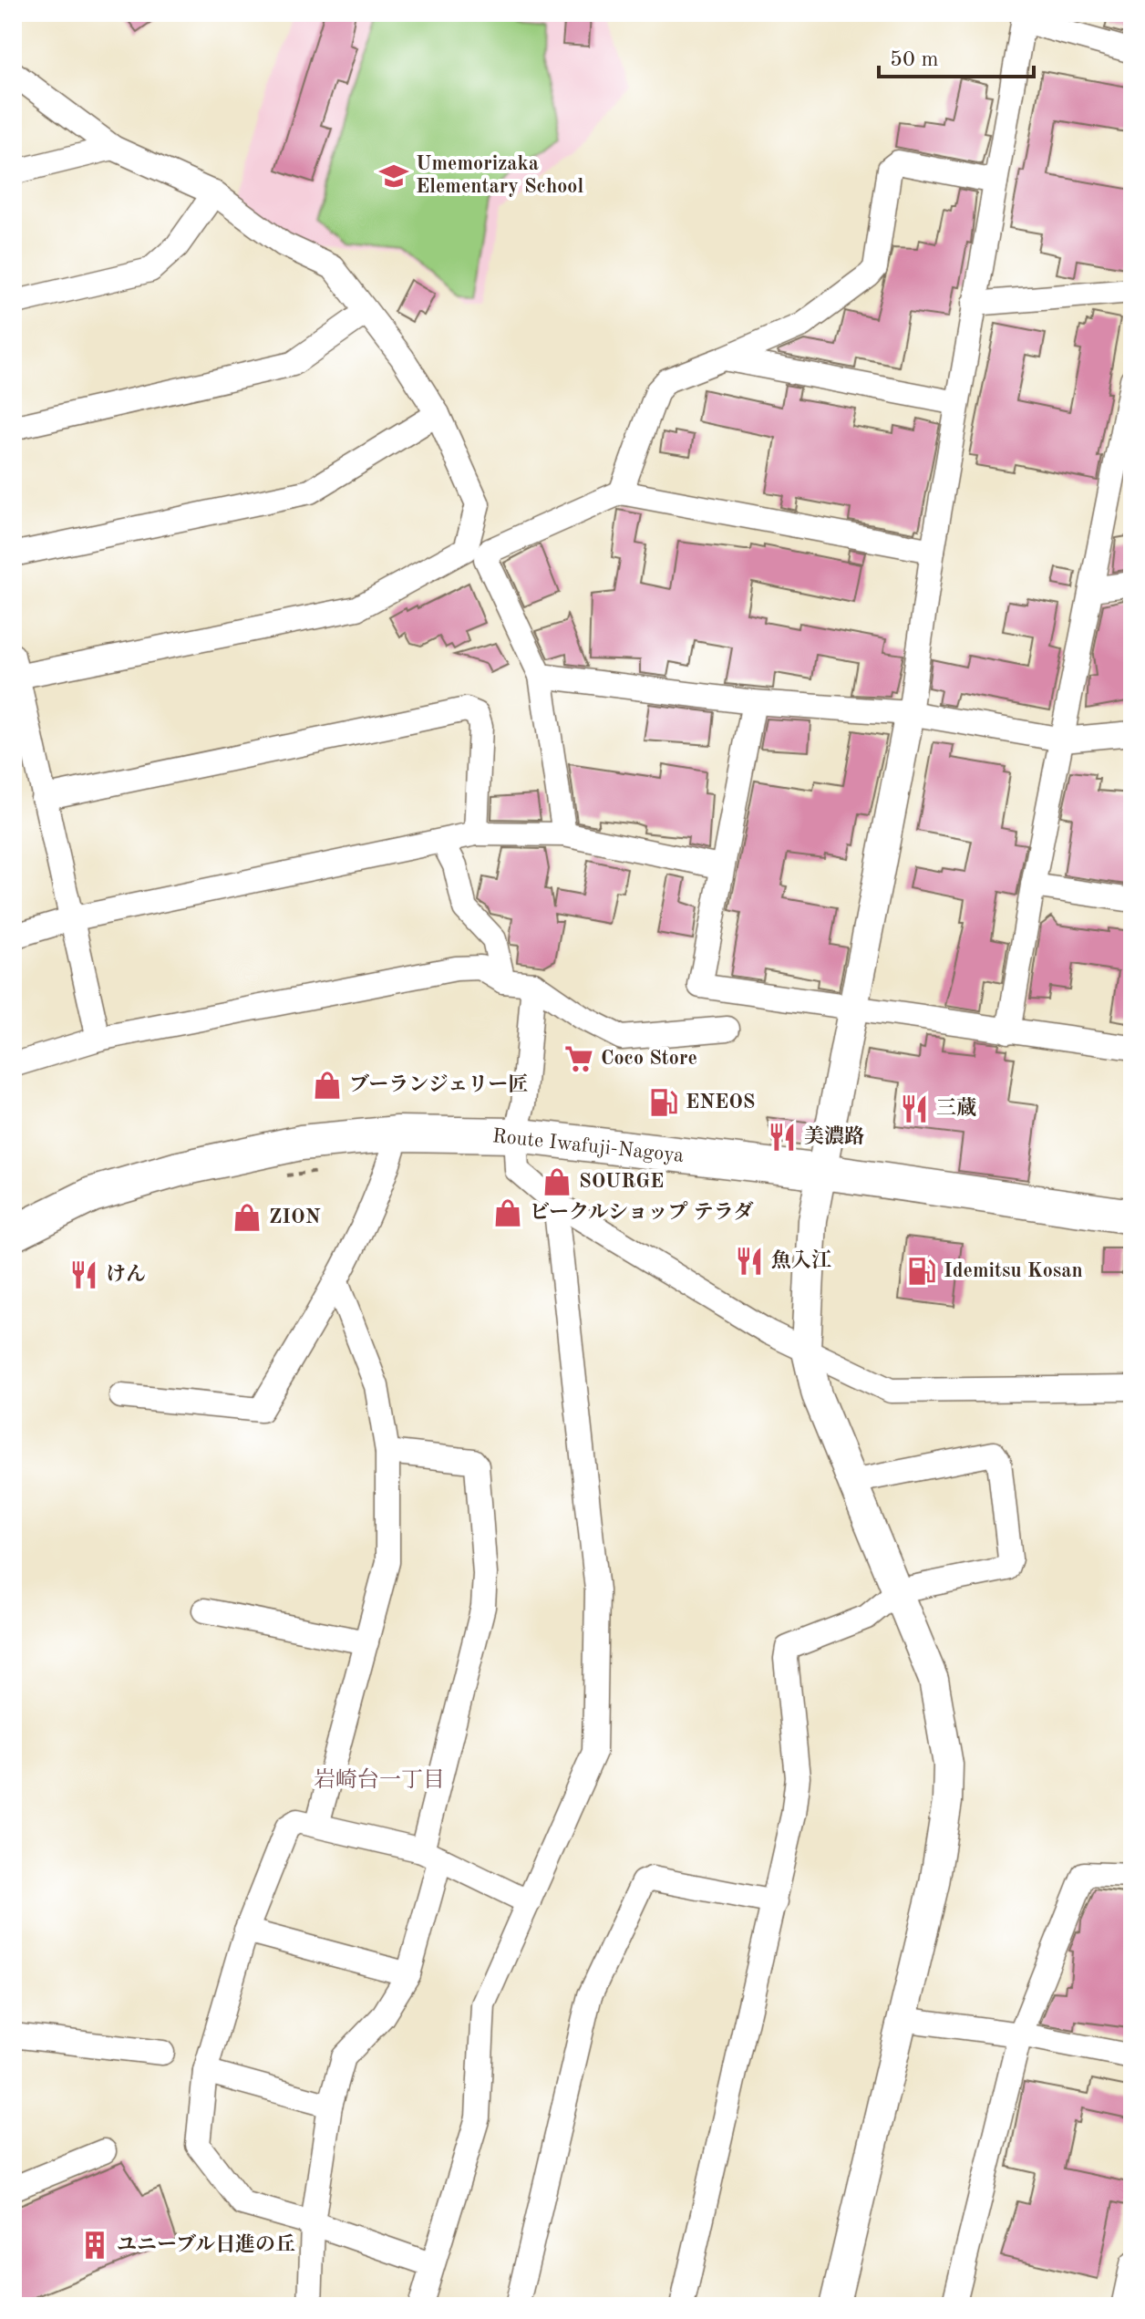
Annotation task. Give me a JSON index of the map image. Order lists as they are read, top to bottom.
{
  "streets": {
    "main road": ["Route Iwafuji-Nagoya"]
  },
  "districts": ["岩崎台一丁目"],
  "places": {
    "school or university": ["Umemorizaka Elementary School"],
    "supermarket": ["Coco Store"],
    "shop": [
      "ブーランジェリー匠",
      "SOURGE",
      "ビークルショップ テラダ",
      "ZION"
    ],
    "fuel station": ["ENEOS", "Idemitsu Kosan"],
    "restaurant": [
      "三蔵",
      "美濃路",
      "魚入江",
      "けん"
    ],
    "building": ["ユニーブル日進の丘"]
  },
  "scale_bar": "50 m"
}
